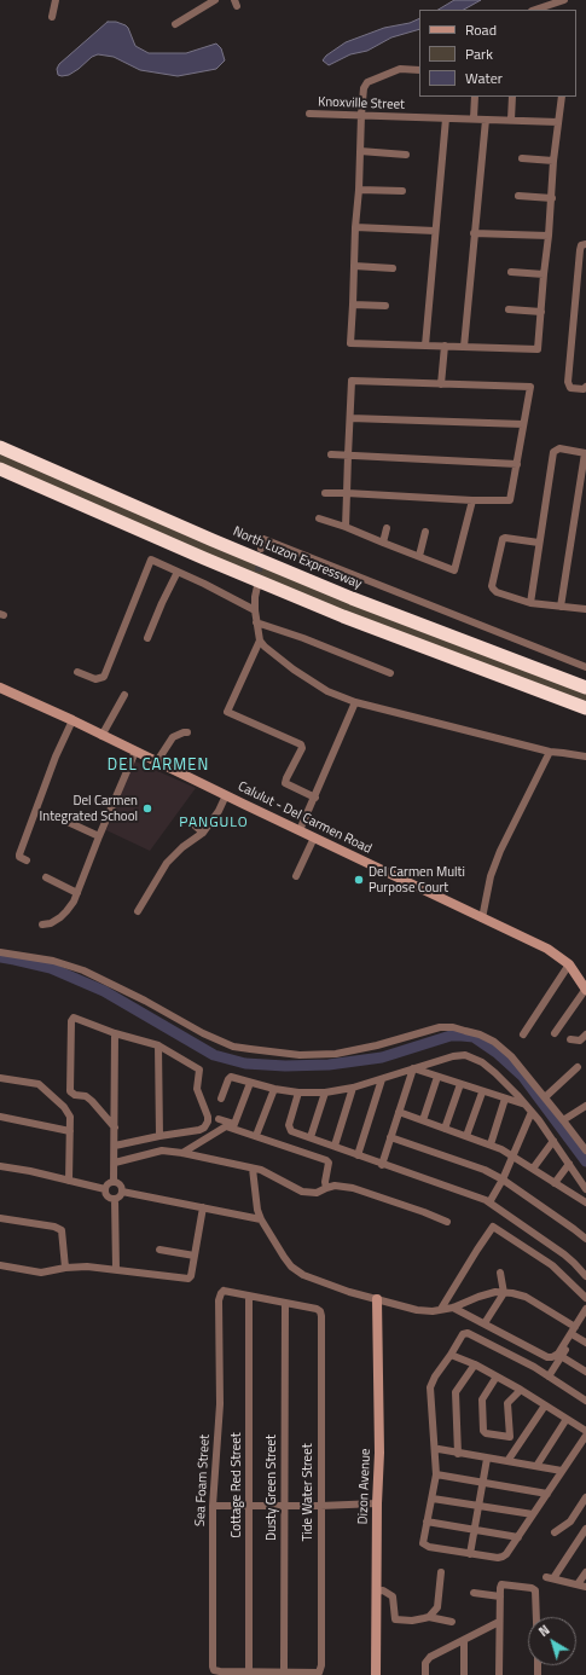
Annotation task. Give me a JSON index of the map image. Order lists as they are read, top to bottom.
{
  "streets": {
    "highway": ["North Luzon Expressway"],
    "main road": ["Calulut - Del Carmen Road", "Dizon Avenue"],
    "street": [
      "Knoxville Street",
      "Sea Foam Street",
      "Cottage Red Street",
      "Dusty Green Street",
      "Tide Water Street"
    ]
  },
  "crossings": [
    ["Sea Foam Street", "Cottage Red Street"],
    ["Dusty Green Street", "Tide Water Street"]
  ],
  "districts": ["DEL CARMEN", "PANGULO"],
  "places": ["Del Carmen Integrated School", "Del Carmen Multi Purpose Court"],
  "legend": ["Road", "Park", "Water"],
  "north": "top left"
}
